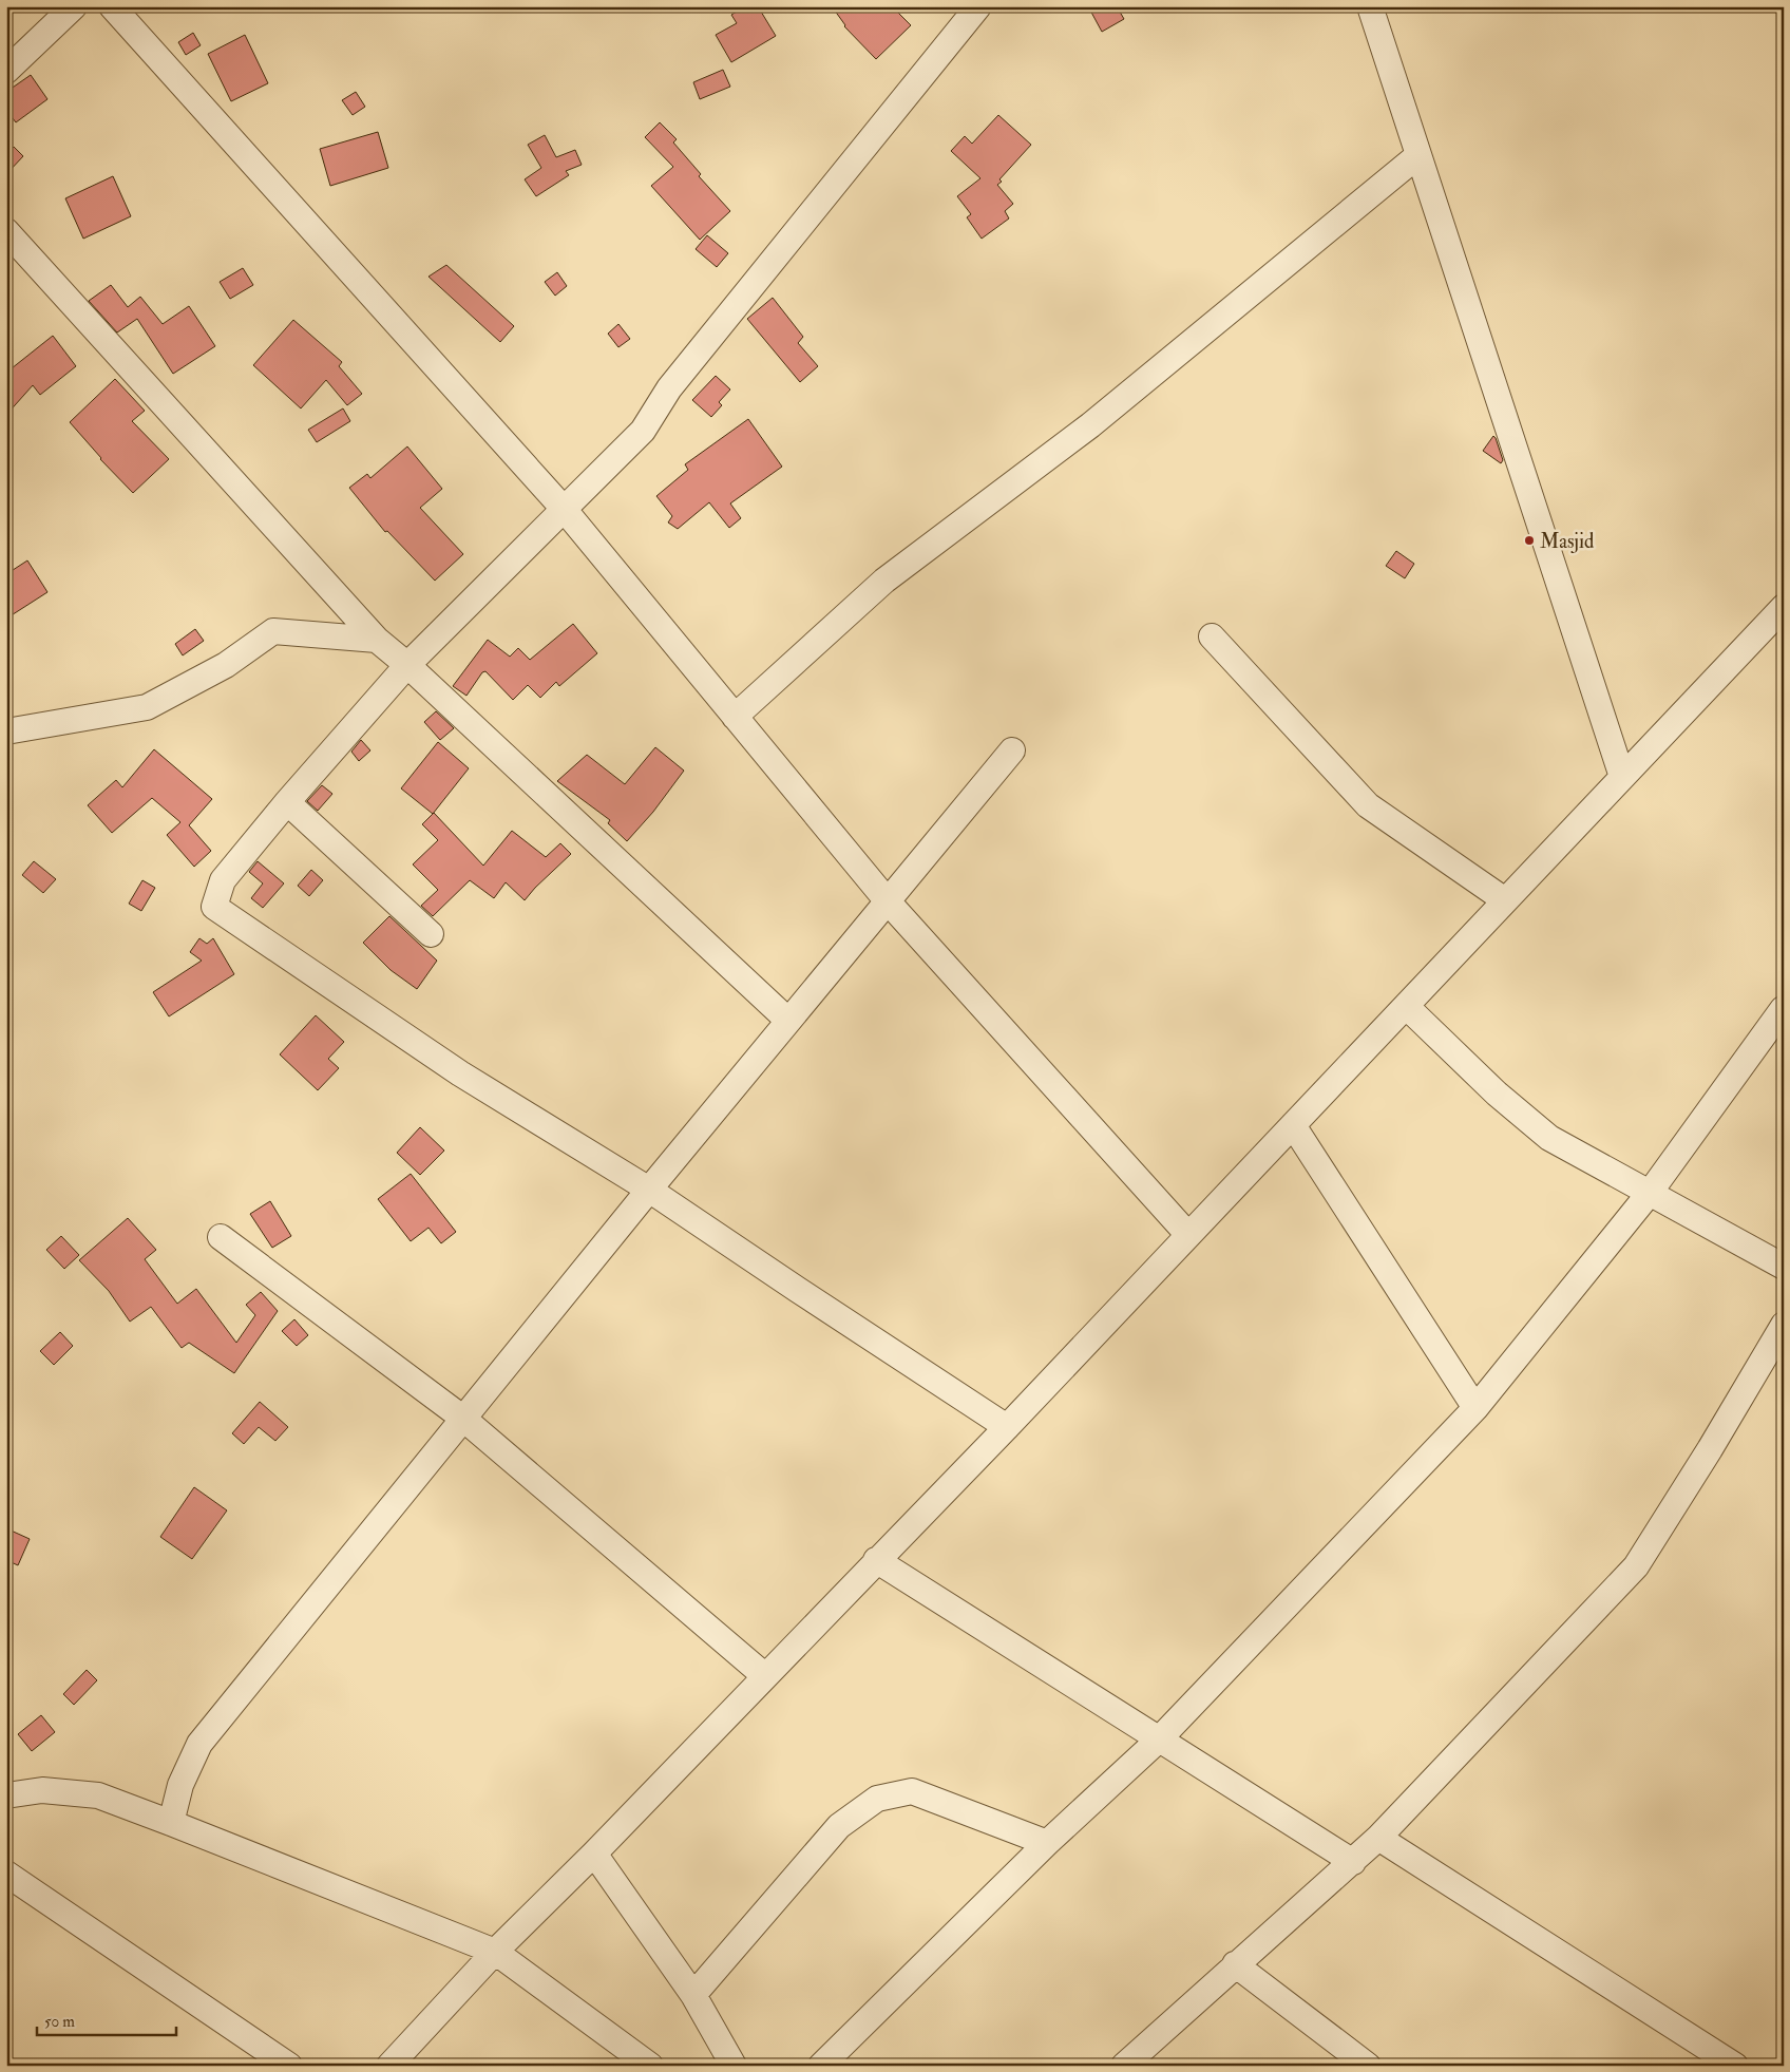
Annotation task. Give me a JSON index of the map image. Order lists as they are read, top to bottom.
{
  "places": ["Masjid"],
  "scale_bar": "50 m"
}
